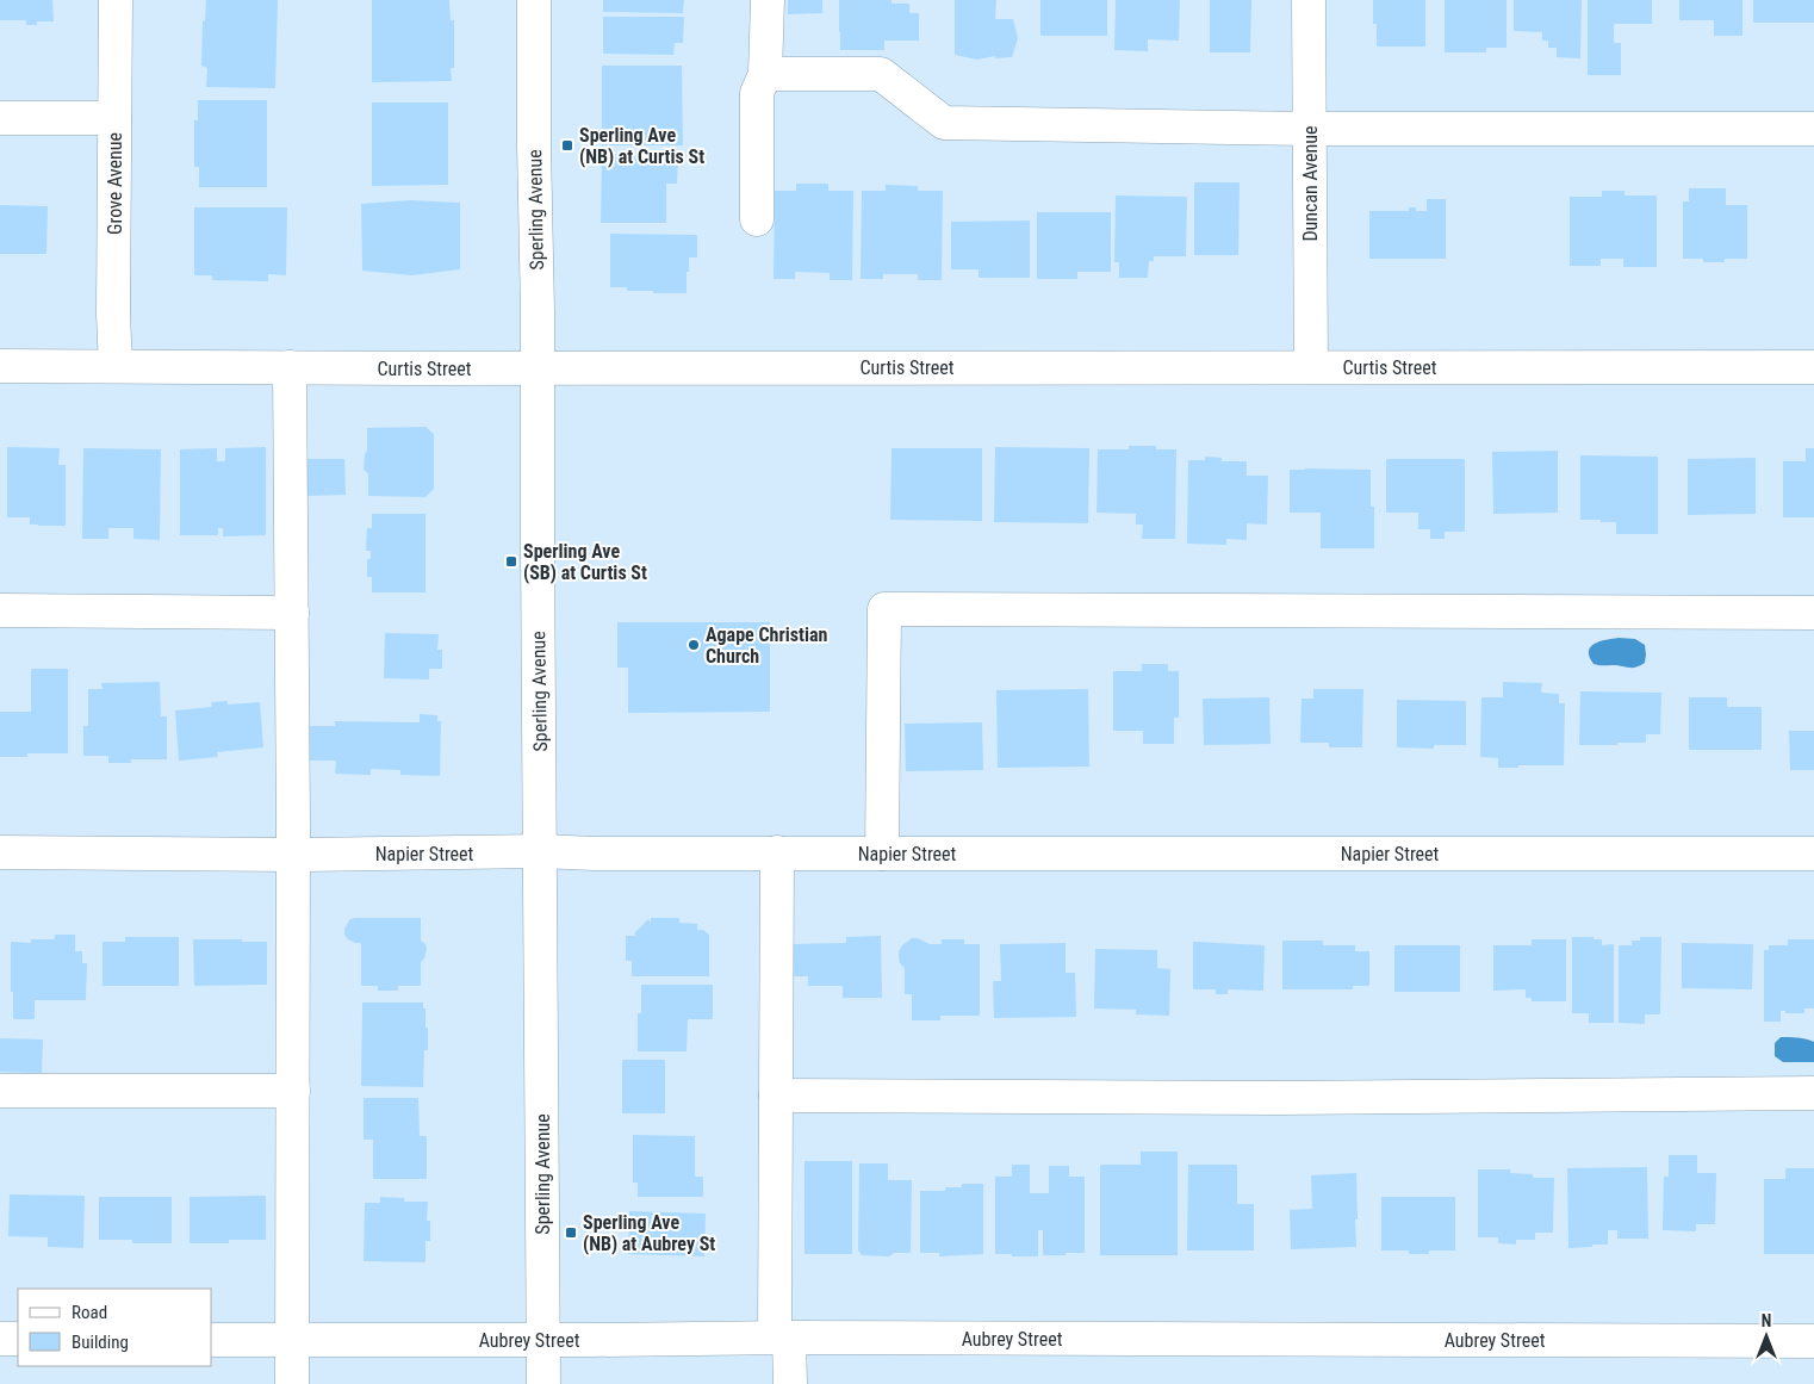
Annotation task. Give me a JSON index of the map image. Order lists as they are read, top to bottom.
{
  "streets": {
    "street": [
      "Grove Avenue",
      "Duncan Avenue",
      "Sperling Avenue",
      "Curtis Street",
      "Napier Street",
      "Aubrey Street"
    ]
  },
  "crossings": [
    ["Grove Avenue", "Curtis Street"],
    ["Duncan Avenue", "Curtis Street"],
    ["Sperling Avenue", "Curtis Street"],
    ["Sperling Avenue", "Napier Street"],
    ["Sperling Avenue", "Aubrey Street"]
  ],
  "places": {
    "transit": ["Sperling Ave (NB) at Curtis St", "Sperling Ave (SB) at Curtis St", "Sperling Ave (NB) at Aubrey St"],
    "other": ["Agape Christian Church"]
  },
  "legend": ["Road", "Building"],
  "north": "top"
}
